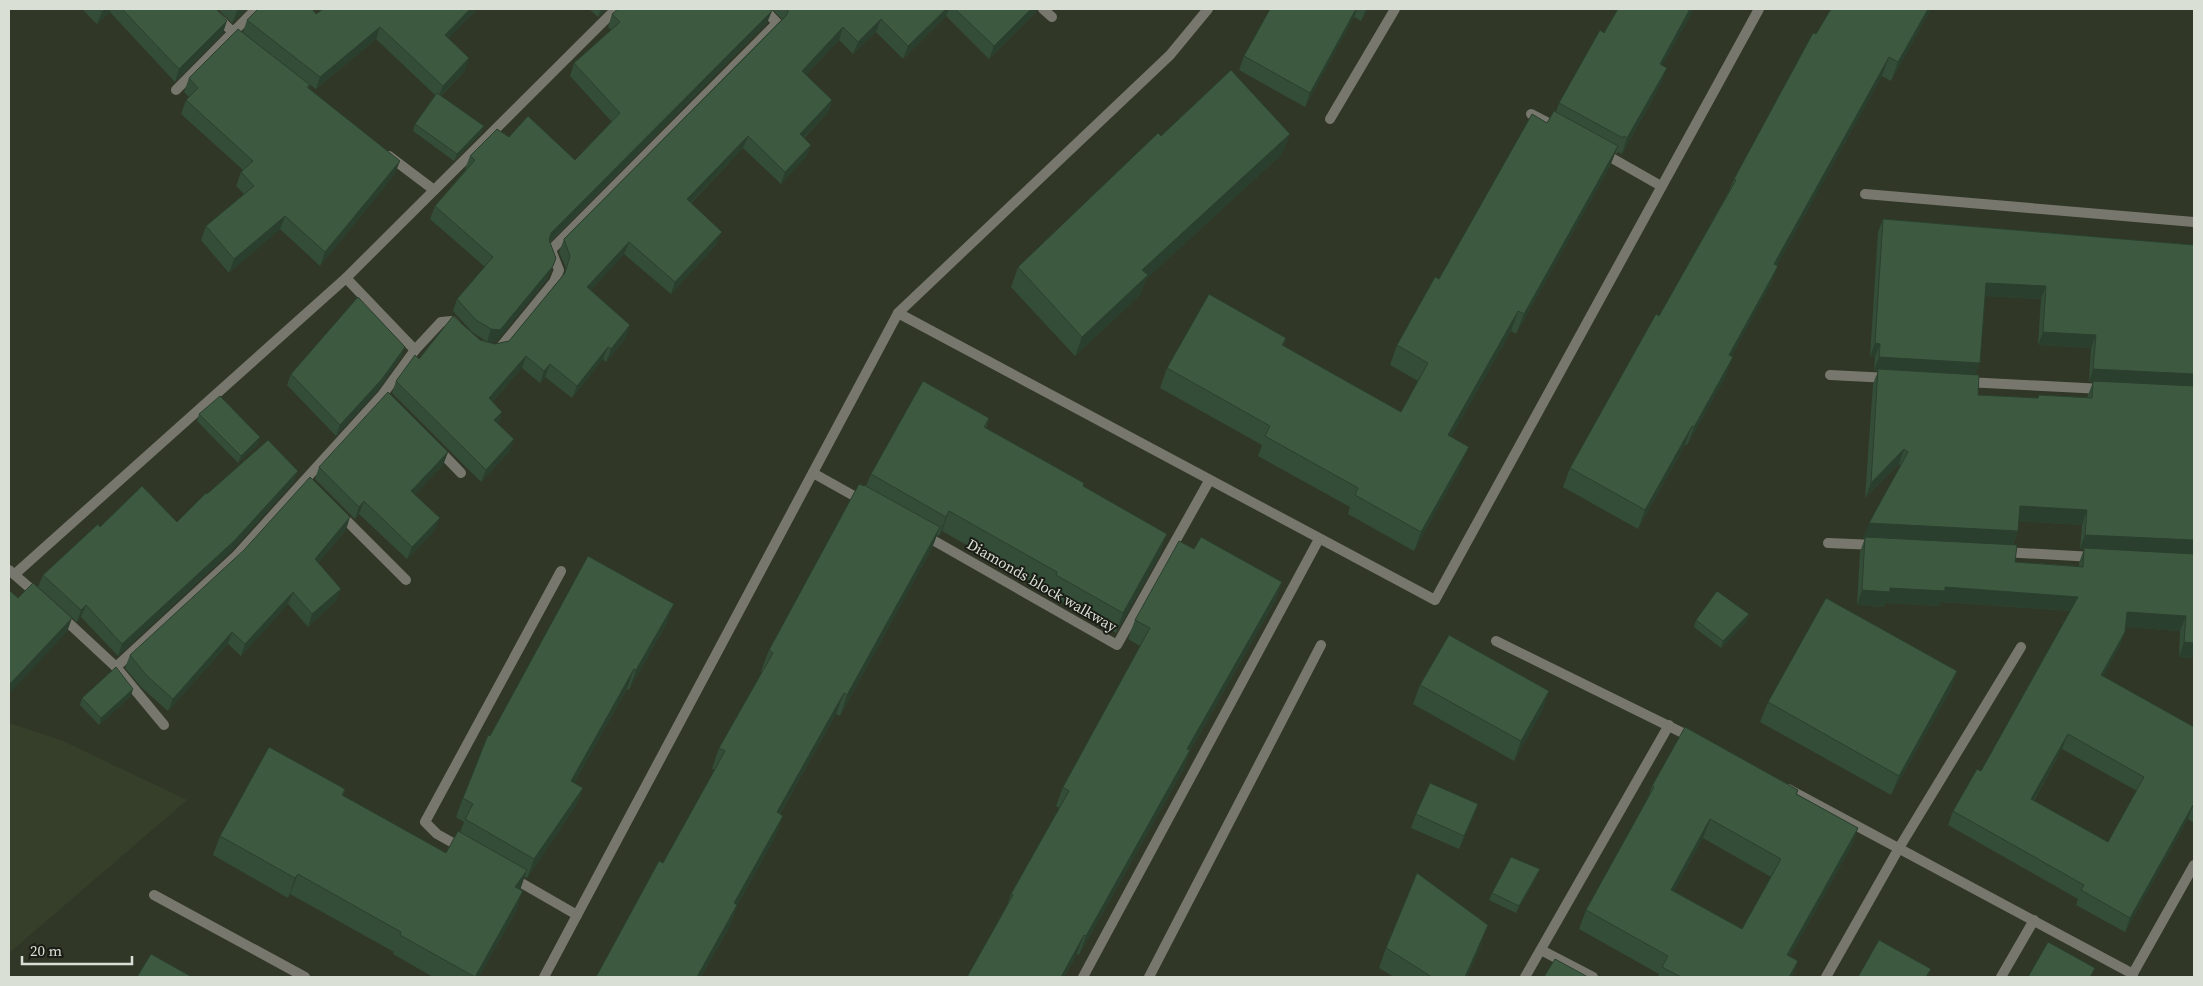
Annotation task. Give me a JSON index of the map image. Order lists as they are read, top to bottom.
{
  "streets": {
    "street": ["Diamonds block walkway"]
  },
  "scale_bar": "20 m"
}
